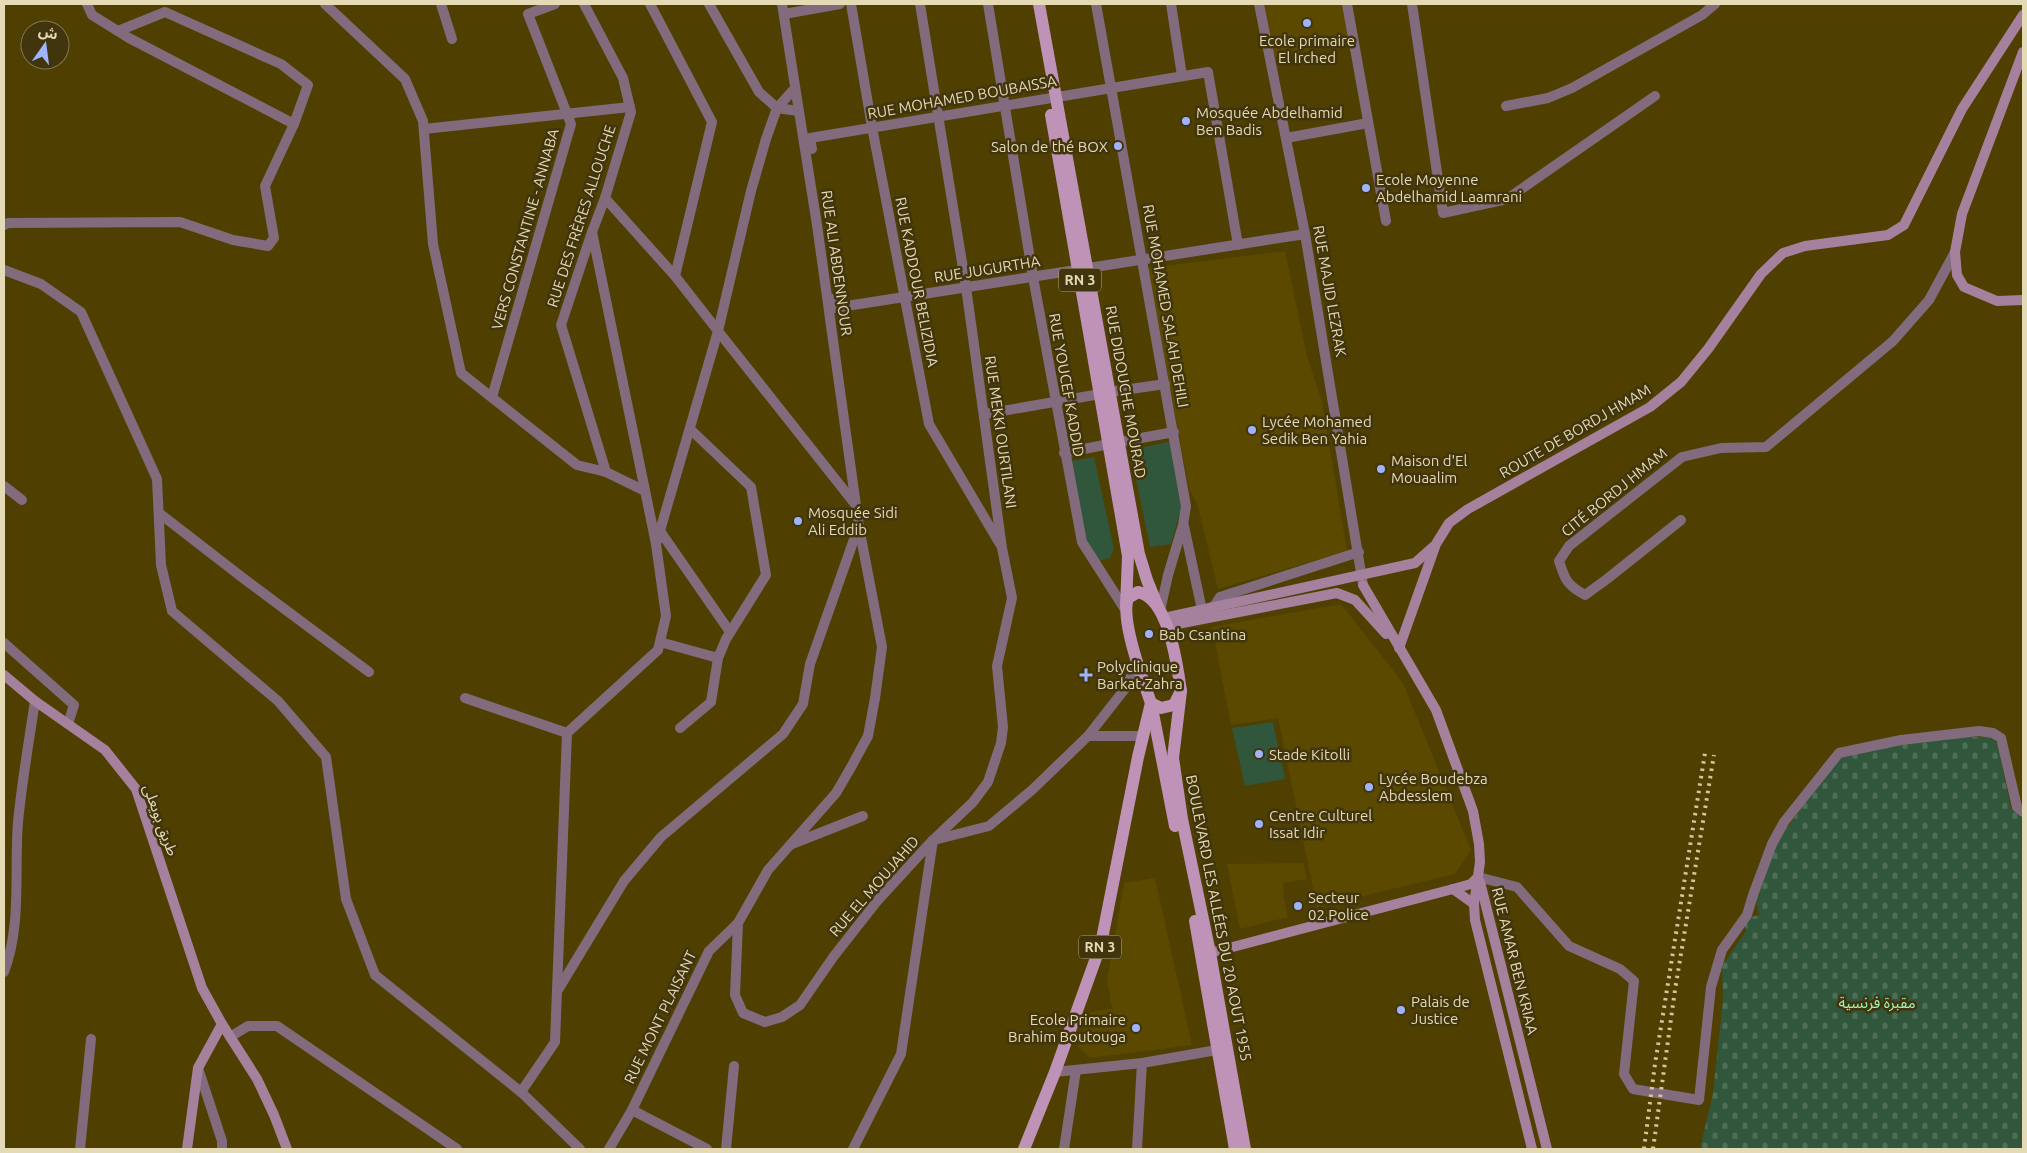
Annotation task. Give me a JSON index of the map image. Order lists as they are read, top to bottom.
{
  "streets": {
    "main road": [
      "RN 3",
      "RUE DIDOUCHE MOURAD",
      "ROUTE DE BORDJ HMAM",
      "طريق بويعلى",
      "BOULEVARD LES ALLÉES DU 20 AOUT 1955",
      "RUE AMAR BEN KRIAA"
    ],
    "street": [
      "RUE MOHAMED BOUBAISSA",
      "RUE DES FRÈRES ALLOUCHE",
      "VERS CONSTANTINE - ANNABA",
      "RUE ALI ABDENNOUR",
      "RUE JUGURTHA",
      "RUE KADDOUR BELIZIDIA",
      "RUE MAJID LEZRAK",
      "RUE MOHAMED SALAH DEHILI",
      "RUE YOUCEF KADDID",
      "RUE MEKKI OURTILANI",
      "CITÉ BORDJ HMAM",
      "RUE EL MOUJAHID",
      "RUE MONT PLAISANT"
    ]
  },
  "crossings": [
    ["RUE MOHAMED BOUBAISSA", "RUE ALI ABDENNOUR"],
    ["RUE MOHAMED BOUBAISSA", "RUE JUGURTHA"],
    ["RUE MOHAMED BOUBAISSA", "RUE KADDOUR BELIZIDIA"],
    ["RUE MOHAMED BOUBAISSA", "RUE MOHAMED SALAH DEHILI"],
    ["RUE MOHAMED BOUBAISSA", "RUE YOUCEF KADDID"],
    ["RUE MOHAMED BOUBAISSA", "RUE DIDOUCHE MOURAD"],
    ["RUE MOHAMED BOUBAISSA", "RUE MEKKI OURTILANI"],
    ["RUE ALI ABDENNOUR", "RUE JUGURTHA"],
    ["RUE ALI ABDENNOUR", "RUE MONT PLAISANT"],
    ["RUE JUGURTHA", "RUE KADDOUR BELIZIDIA"],
    ["RUE JUGURTHA", "RUE MAJID LEZRAK"],
    ["RUE JUGURTHA", "RUE MOHAMED SALAH DEHILI"],
    ["RUE JUGURTHA", "RUE YOUCEF KADDID"],
    ["RUE JUGURTHA", "RUE DIDOUCHE MOURAD"],
    ["RUE JUGURTHA", "RUE MEKKI OURTILANI"],
    ["RN 3", "BOULEVARD LES ALLÉES DU 20 AOUT 1955"],
    ["RUE KADDOUR BELIZIDIA", "RUE MEKKI OURTILANI"],
    ["RUE MOHAMED SALAH DEHILI", "RUE DIDOUCHE MOURAD"],
    ["RUE YOUCEF KADDID", "RUE DIDOUCHE MOURAD"],
    ["RUE DIDOUCHE MOURAD", "RUE EL MOUJAHID"],
    ["RUE DIDOUCHE MOURAD", "BOULEVARD LES ALLÉES DU 20 AOUT 1955"],
    ["RUE MEKKI OURTILANI", "RUE EL MOUJAHID"],
    ["RUE EL MOUJAHID", "BOULEVARD LES ALLÉES DU 20 AOUT 1955"],
    ["RUE EL MOUJAHID", "RUE MONT PLAISANT"]
  ],
  "parks": ["مقبرة فرنسية"],
  "places": {
    "other": [
      "Ecole primaire El Irched",
      "Mosquée Abdelhamid Ben Badis",
      "Salon de thé BOX",
      "Ecole Moyenne Abdelhamid Laamrani",
      "Lycée Mohamed Sedik Ben Yahia",
      "Maison d'El Mouaalim",
      "Mosquée Sidi Ali Eddib",
      "Bab Csantina",
      "Stade Kitolli",
      "Lycée Boudebza Abdesslem",
      "Centre Culturel Issat Idir",
      "Secteur 02 Police",
      "Palais de Justice",
      "Ecole Primaire Brahim Boutouga"
    ],
    "health": ["Polyclinique Barkat Zahra"]
  },
  "north": "top"
}
